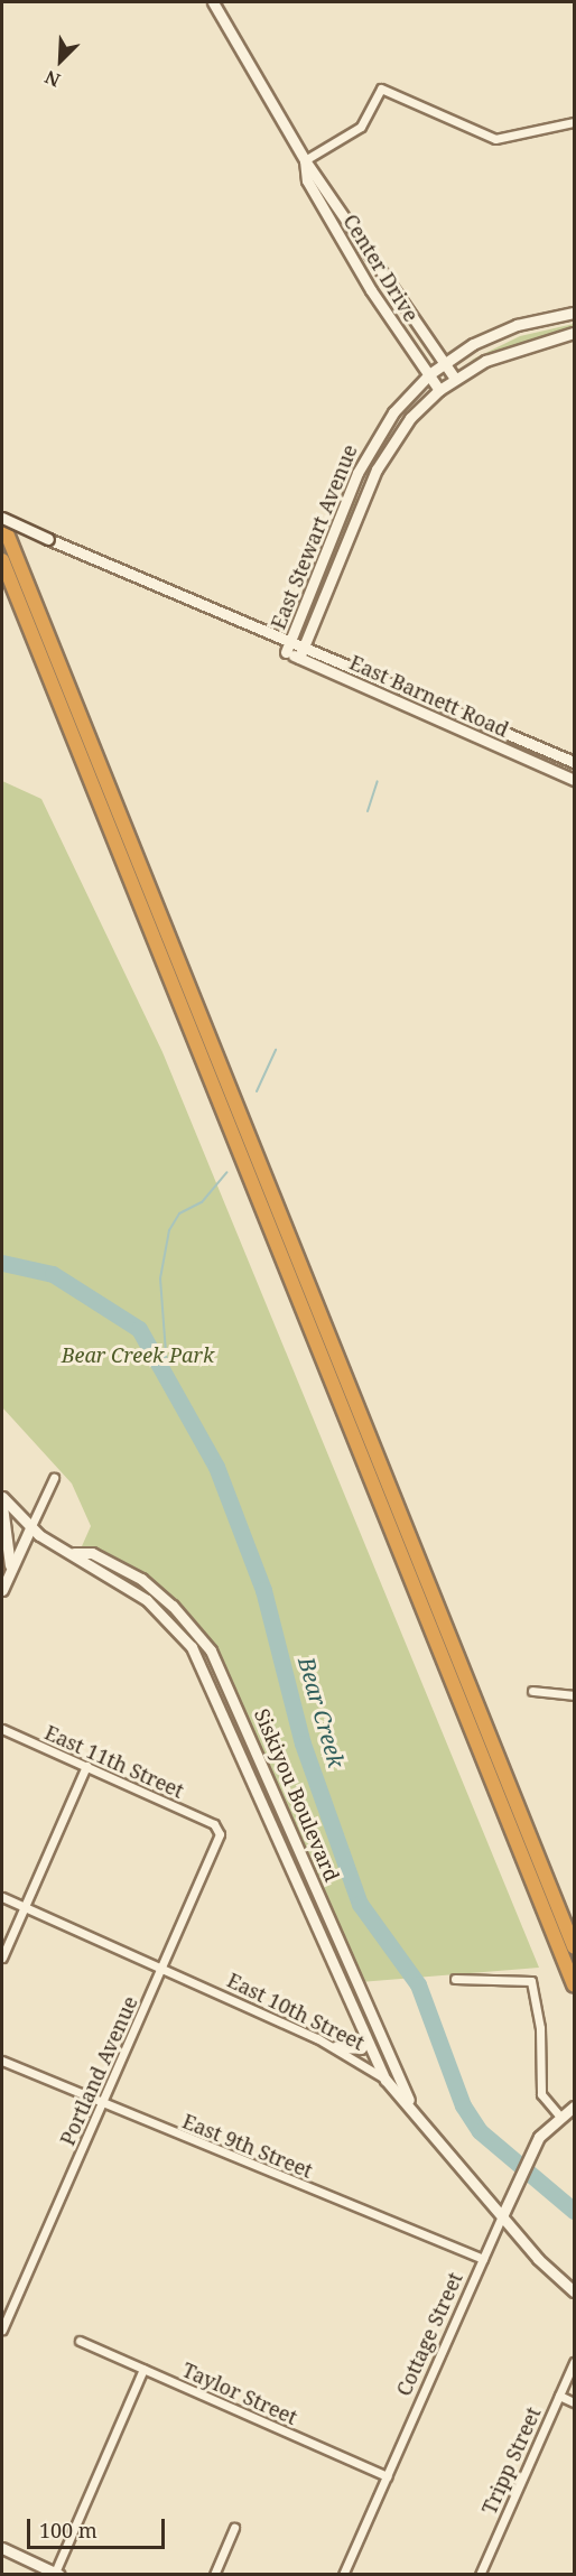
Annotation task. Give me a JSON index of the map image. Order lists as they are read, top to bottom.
{
  "streets": {
    "main road": [
      "Center Drive",
      "East Stewart Avenue",
      "East Barnett Road",
      "Siskiyou Boulevard",
      "East 10th Street",
      "Cottage Street"
    ],
    "street": [
      "East 11th Street",
      "Portland Avenue",
      "East 9th Street",
      "Taylor Street",
      "Tripp Street"
    ]
  },
  "crossings": [
    ["Center Drive", "East Stewart Avenue"],
    ["East Stewart Avenue", "East Barnett Road"],
    ["East 11th Street", "Portland Avenue"],
    ["Siskiyou Boulevard", "East 10th Street"],
    ["East 10th Street", "Portland Avenue"],
    ["East 10th Street", "Cottage Street"],
    ["Portland Avenue", "East 9th Street"],
    ["East 9th Street", "Cottage Street"],
    ["Cottage Street", "Taylor Street"]
  ],
  "water": ["Bear Creek"],
  "parks": ["Bear Creek Park"],
  "scale_bar": "100 m",
  "north": "bottom left"
}
